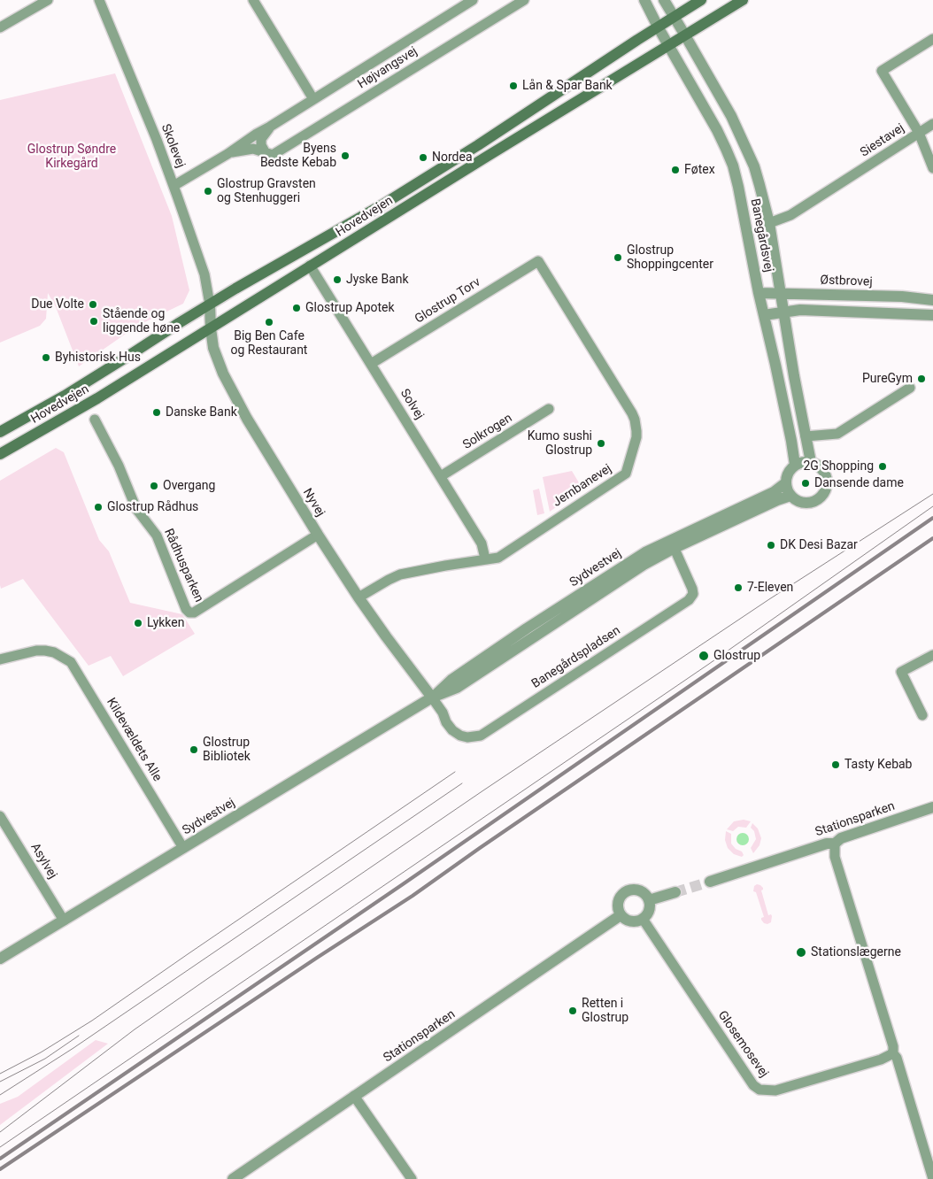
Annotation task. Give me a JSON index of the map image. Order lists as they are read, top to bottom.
{
  "streets": {
    "main road": ["Hovedvejen"],
    "street": [
      "Højvangsvej",
      "Siestavej",
      "Skolevej",
      "Banegårdsvej",
      "Østbrovej",
      "Glostrup Torv",
      "Solvej",
      "Solkrogen",
      "Jernbanevej",
      "Nyvej",
      "Rådhusparken",
      "Sydvestvej",
      "Banegårdspladsen",
      "Kildevældets Alle",
      "Stationsparken",
      "Asylvej",
      "Glosemosevej"
    ]
  },
  "crossings": [
    ["Højvangsvej", "Skolevej"],
    ["Siestavej", "Banegårdsvej"],
    ["Skolevej", "Hovedvejen"],
    ["Skolevej", "Nyvej"],
    ["Hovedvejen", "Banegårdsvej"],
    ["Hovedvejen", "Solvej"],
    ["Hovedvejen", "Nyvej"],
    ["Banegårdsvej", "Østbrovej"],
    ["Banegårdsvej", "Sydvestvej"],
    ["Glostrup Torv", "Solvej"],
    ["Glostrup Torv", "Jernbanevej"],
    ["Solvej", "Solkrogen"],
    ["Solvej", "Jernbanevej"],
    ["Jernbanevej", "Nyvej"],
    ["Nyvej", "Rådhusparken"],
    ["Nyvej", "Sydvestvej"],
    ["Nyvej", "Banegårdspladsen"],
    ["Sydvestvej", "Banegårdspladsen"],
    ["Sydvestvej", "Kildevældets Alle"],
    ["Sydvestvej", "Asylvej"],
    ["Stationsparken", "Glosemosevej"]
  ],
  "parks": ["Glostrup Søndre Kirkegård"],
  "places": [
    "Lån & Spar Bank",
    "Byens Bedste Kebab",
    "Nordea",
    "Føtex",
    "Glostrup Gravsten og Stenhuggeri",
    "Glostrup Shoppingcenter",
    "Jyske Bank",
    "Due Volte",
    "Glostrup Apotek",
    "Stående og liggende høne",
    "Big Ben Cafe og Restaurant",
    "Byhistorisk Hus",
    "PureGym",
    "Danske Bank",
    "Kumo sushi Glostrup",
    "2G Shopping",
    "Dansende dame",
    "Overgang",
    "Glostrup Rådhus",
    "DK Desi Bazar",
    "7-Eleven",
    "Lykken",
    "Glostrup",
    "Glostrup Bibliotek",
    "Tasty Kebab",
    "Stationslægerne",
    "Retten i Glostrup"
  ]
}
